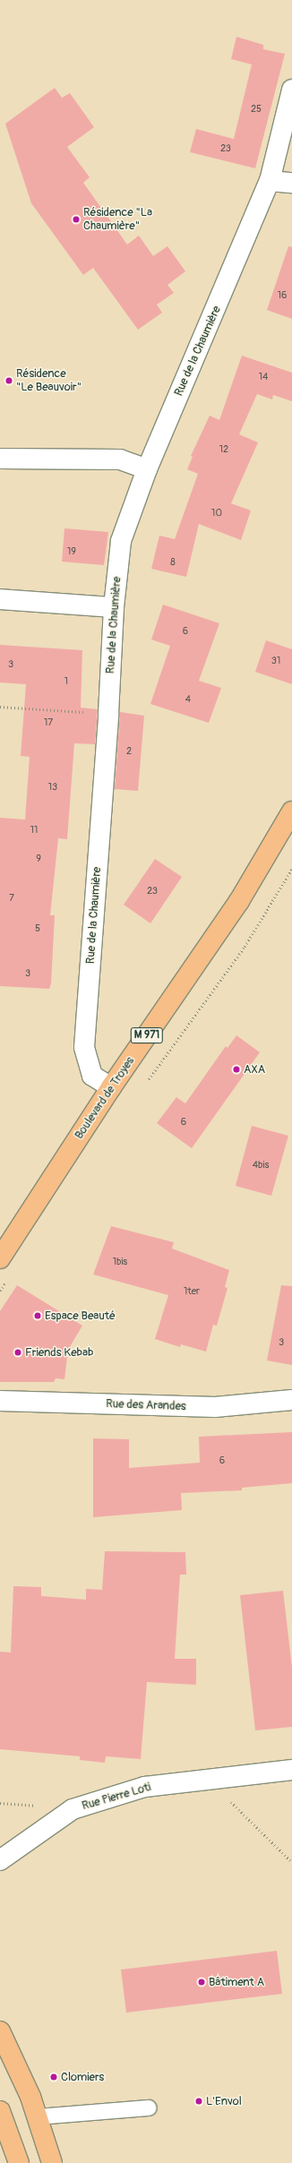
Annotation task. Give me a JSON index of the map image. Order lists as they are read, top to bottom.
{
  "streets": {
    "main road": ["M 971", "Boulevard de Troyes"],
    "street": ["Rue de la Chaumière", "Rue des Arandes", "Rue Pierre Loti"]
  },
  "crossings": [
    ["Rue de la Chaumière", "Boulevard de Troyes"]
  ],
  "places": [
    "Résidence \"La Chaumière\"",
    "Résidence \"Le Beauvoir\"",
    "AXA",
    "Espace Beauté",
    "Friends Kebab",
    "Bâtiment A",
    "Clomiers",
    "L'Envol"
  ],
  "house_numbers": [
    "25",
    "23",
    "16",
    "14",
    "12",
    "10",
    "19",
    "8",
    "6",
    "31",
    "3",
    "1",
    "4",
    "17",
    "2",
    "13",
    "11",
    "9",
    "23",
    "7",
    "5",
    "3",
    "6",
    "4bis",
    "1bis",
    "1ter",
    "3",
    "6"
  ]
}
